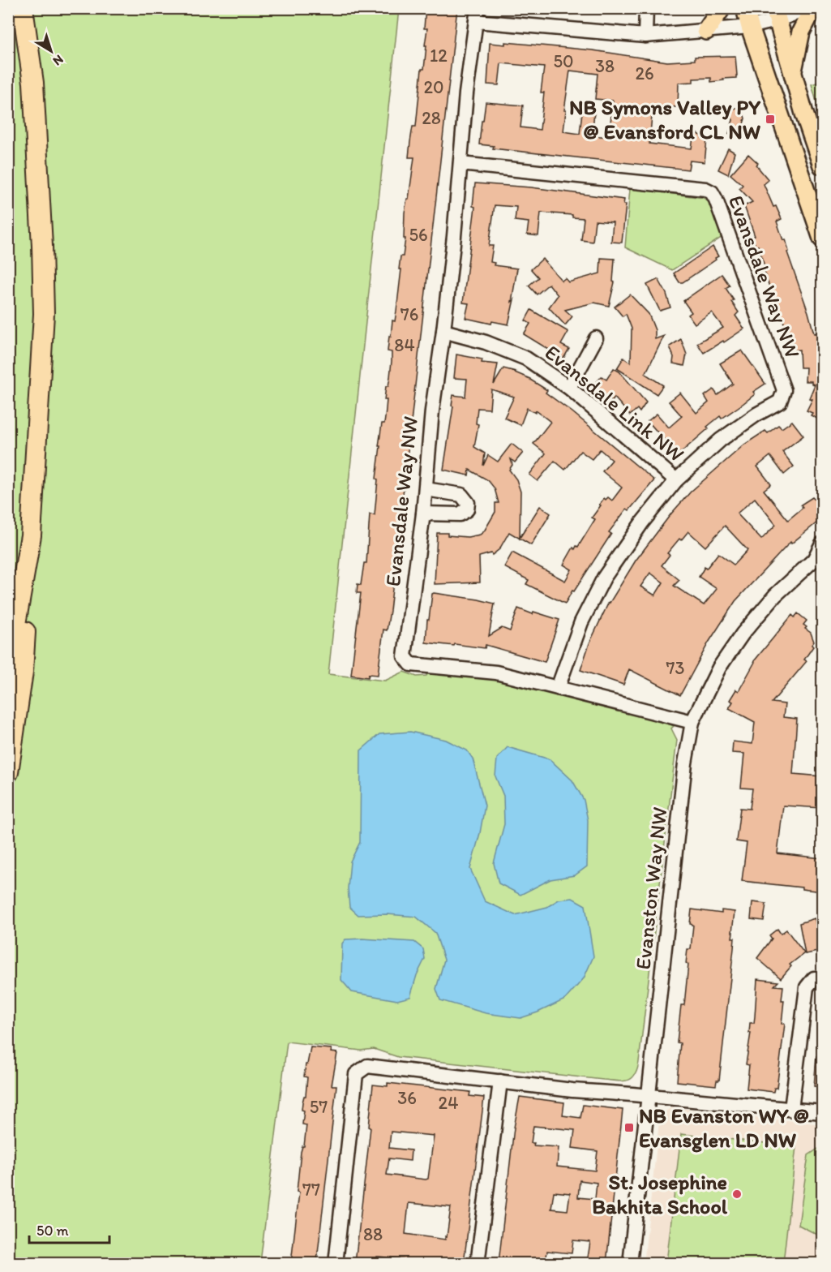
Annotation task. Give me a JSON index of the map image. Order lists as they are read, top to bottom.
{
  "streets": {
    "street": ["Evansdale Way NW", "Evansdale Link NW", "Evanston Way NW"]
  },
  "crossings": [
    ["Evansdale Way NW", "Evansdale Link NW"],
    ["Evansdale Way NW", "Evanston Way NW"]
  ],
  "places": {
    "transit": ["NB Symons Valley PY @ Evansford CL NW", "NB Evanston WY @ Evansglen LD NW"],
    "other": ["St. Josephine Bakhita School"]
  },
  "house_numbers": [
    "12",
    "50",
    "38",
    "26",
    "20",
    "28",
    "56",
    "76",
    "84",
    "73",
    "36",
    "24",
    "57",
    "77",
    "88"
  ],
  "scale_bar": "50 m",
  "north": "bottom right"
}
